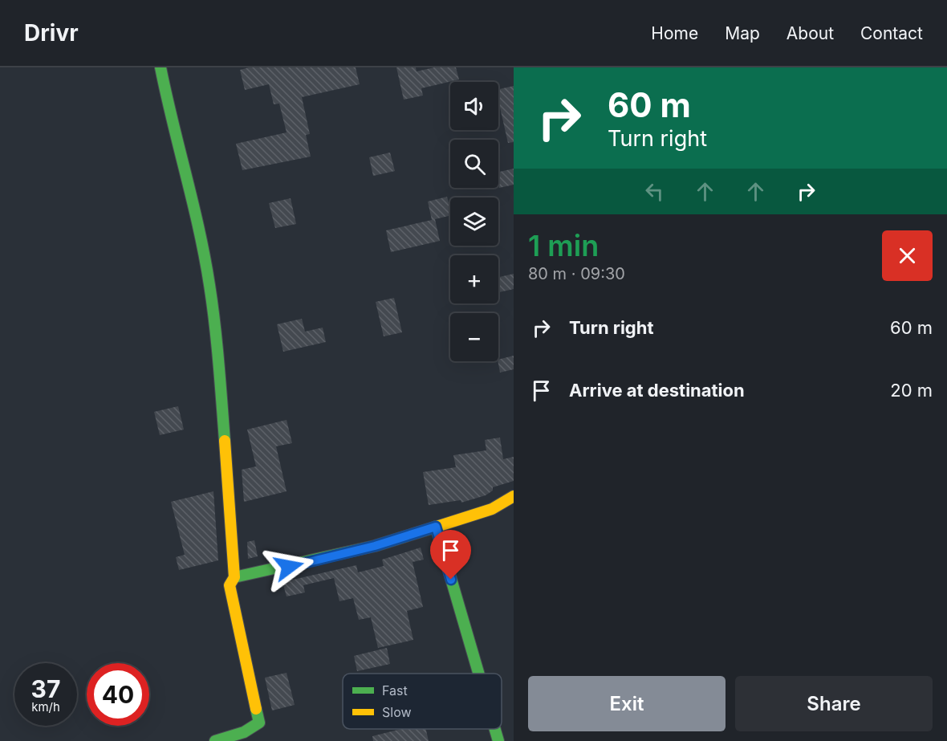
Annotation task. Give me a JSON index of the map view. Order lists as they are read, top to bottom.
{
  "legend": ["Fast", "Slow"],
  "page": {
    "header": "Drivr",
    "nav": [
      "Home",
      "Map",
      "About",
      "Contact"
    ],
    "turn": ["60 m", "Turn right"],
    "map_buttons": ["+", "−"],
    "heading": ["1 min", "80 m · 09:30"],
    "list": [
      {
        "name": "Turn right",
        "value": "60 m"
      },
      {
        "name": "Arrive at destination",
        "value": "20 m"
      }
    ],
    "speed": "37 km/h",
    "limit": "40",
    "buttons": ["Exit", "Share"]
  }
}
